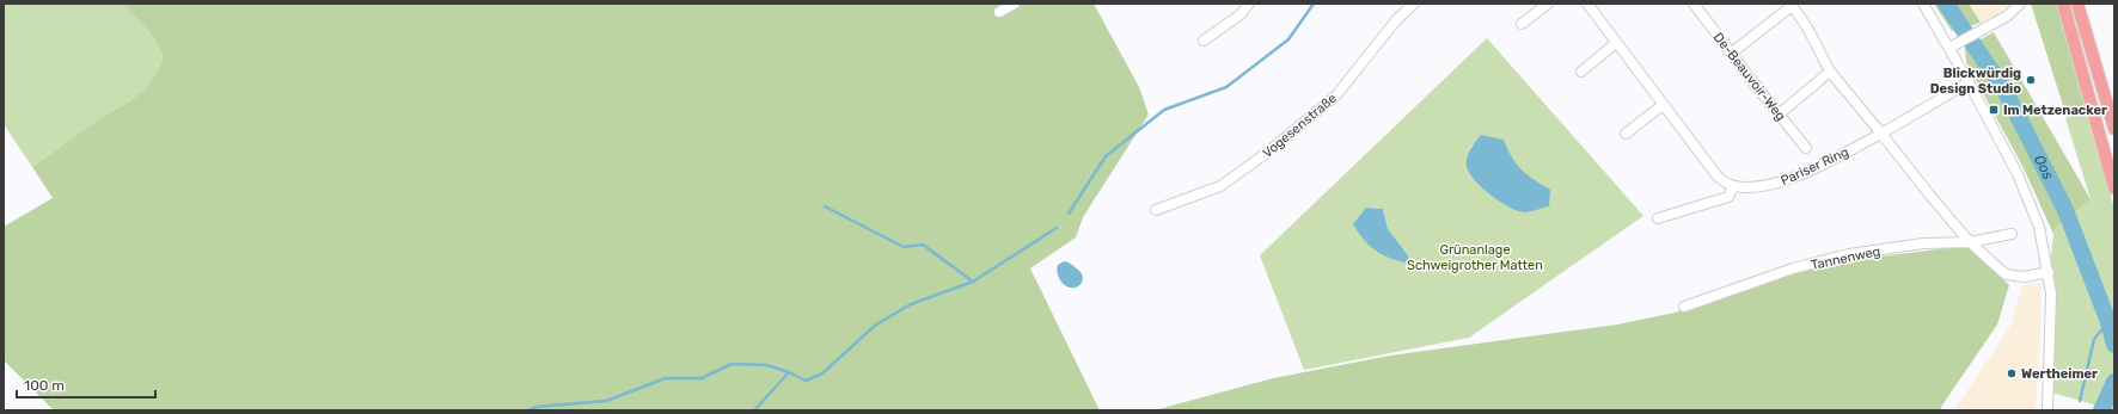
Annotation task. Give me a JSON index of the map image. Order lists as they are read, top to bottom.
{
  "streets": {
    "street": [
      "De-Beauvoir-Weg",
      "Vogesenstraße",
      "Pariser Ring",
      "Tannenweg"
    ]
  },
  "water": ["Oos"],
  "parks": ["Grünanlage Schweigrother Matten"],
  "places": {
    "other": ["Blickwürdig Design Studio", "Wertheimer"],
    "transit": ["Im Metzenacker"]
  },
  "scale_bar": "100 m"
}
